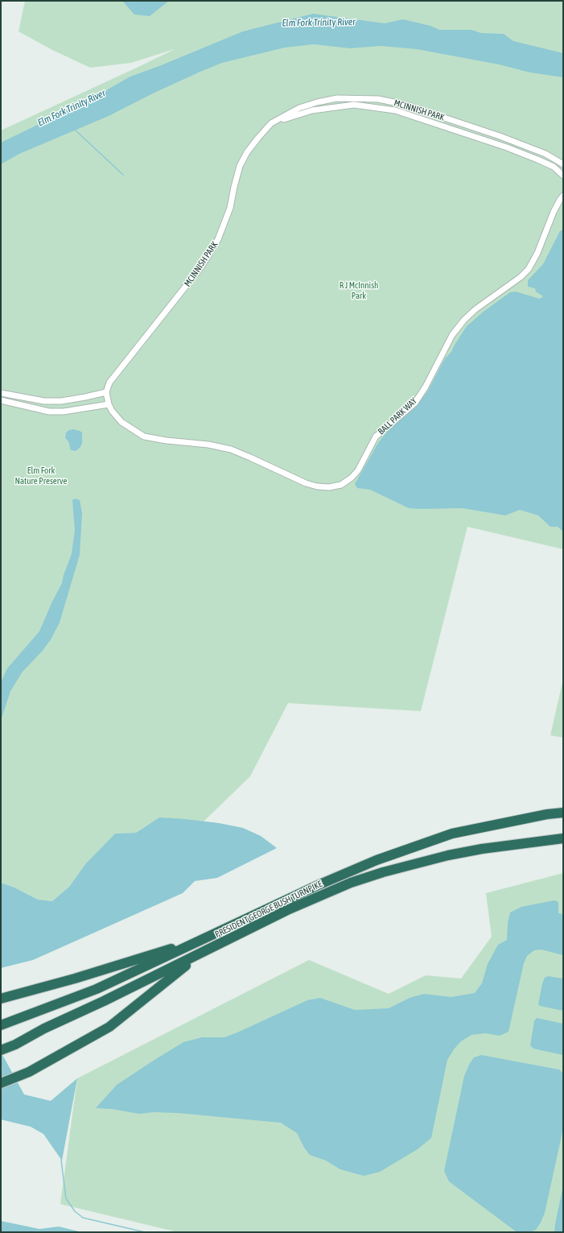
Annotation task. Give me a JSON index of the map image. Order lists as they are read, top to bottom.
{
  "streets": {
    "highway": ["PRESIDENT GEORGE BUSH TURNPIKE"],
    "street": ["MCINNISH PARK", "BALL PARK WAY"]
  },
  "crossings": [
    ["MCINNISH PARK", "BALL PARK WAY"]
  ],
  "water": ["Elm Fork Trinity River"],
  "parks": ["R J McInnish Park", "Elm Fork Nature Preserve"]
}
